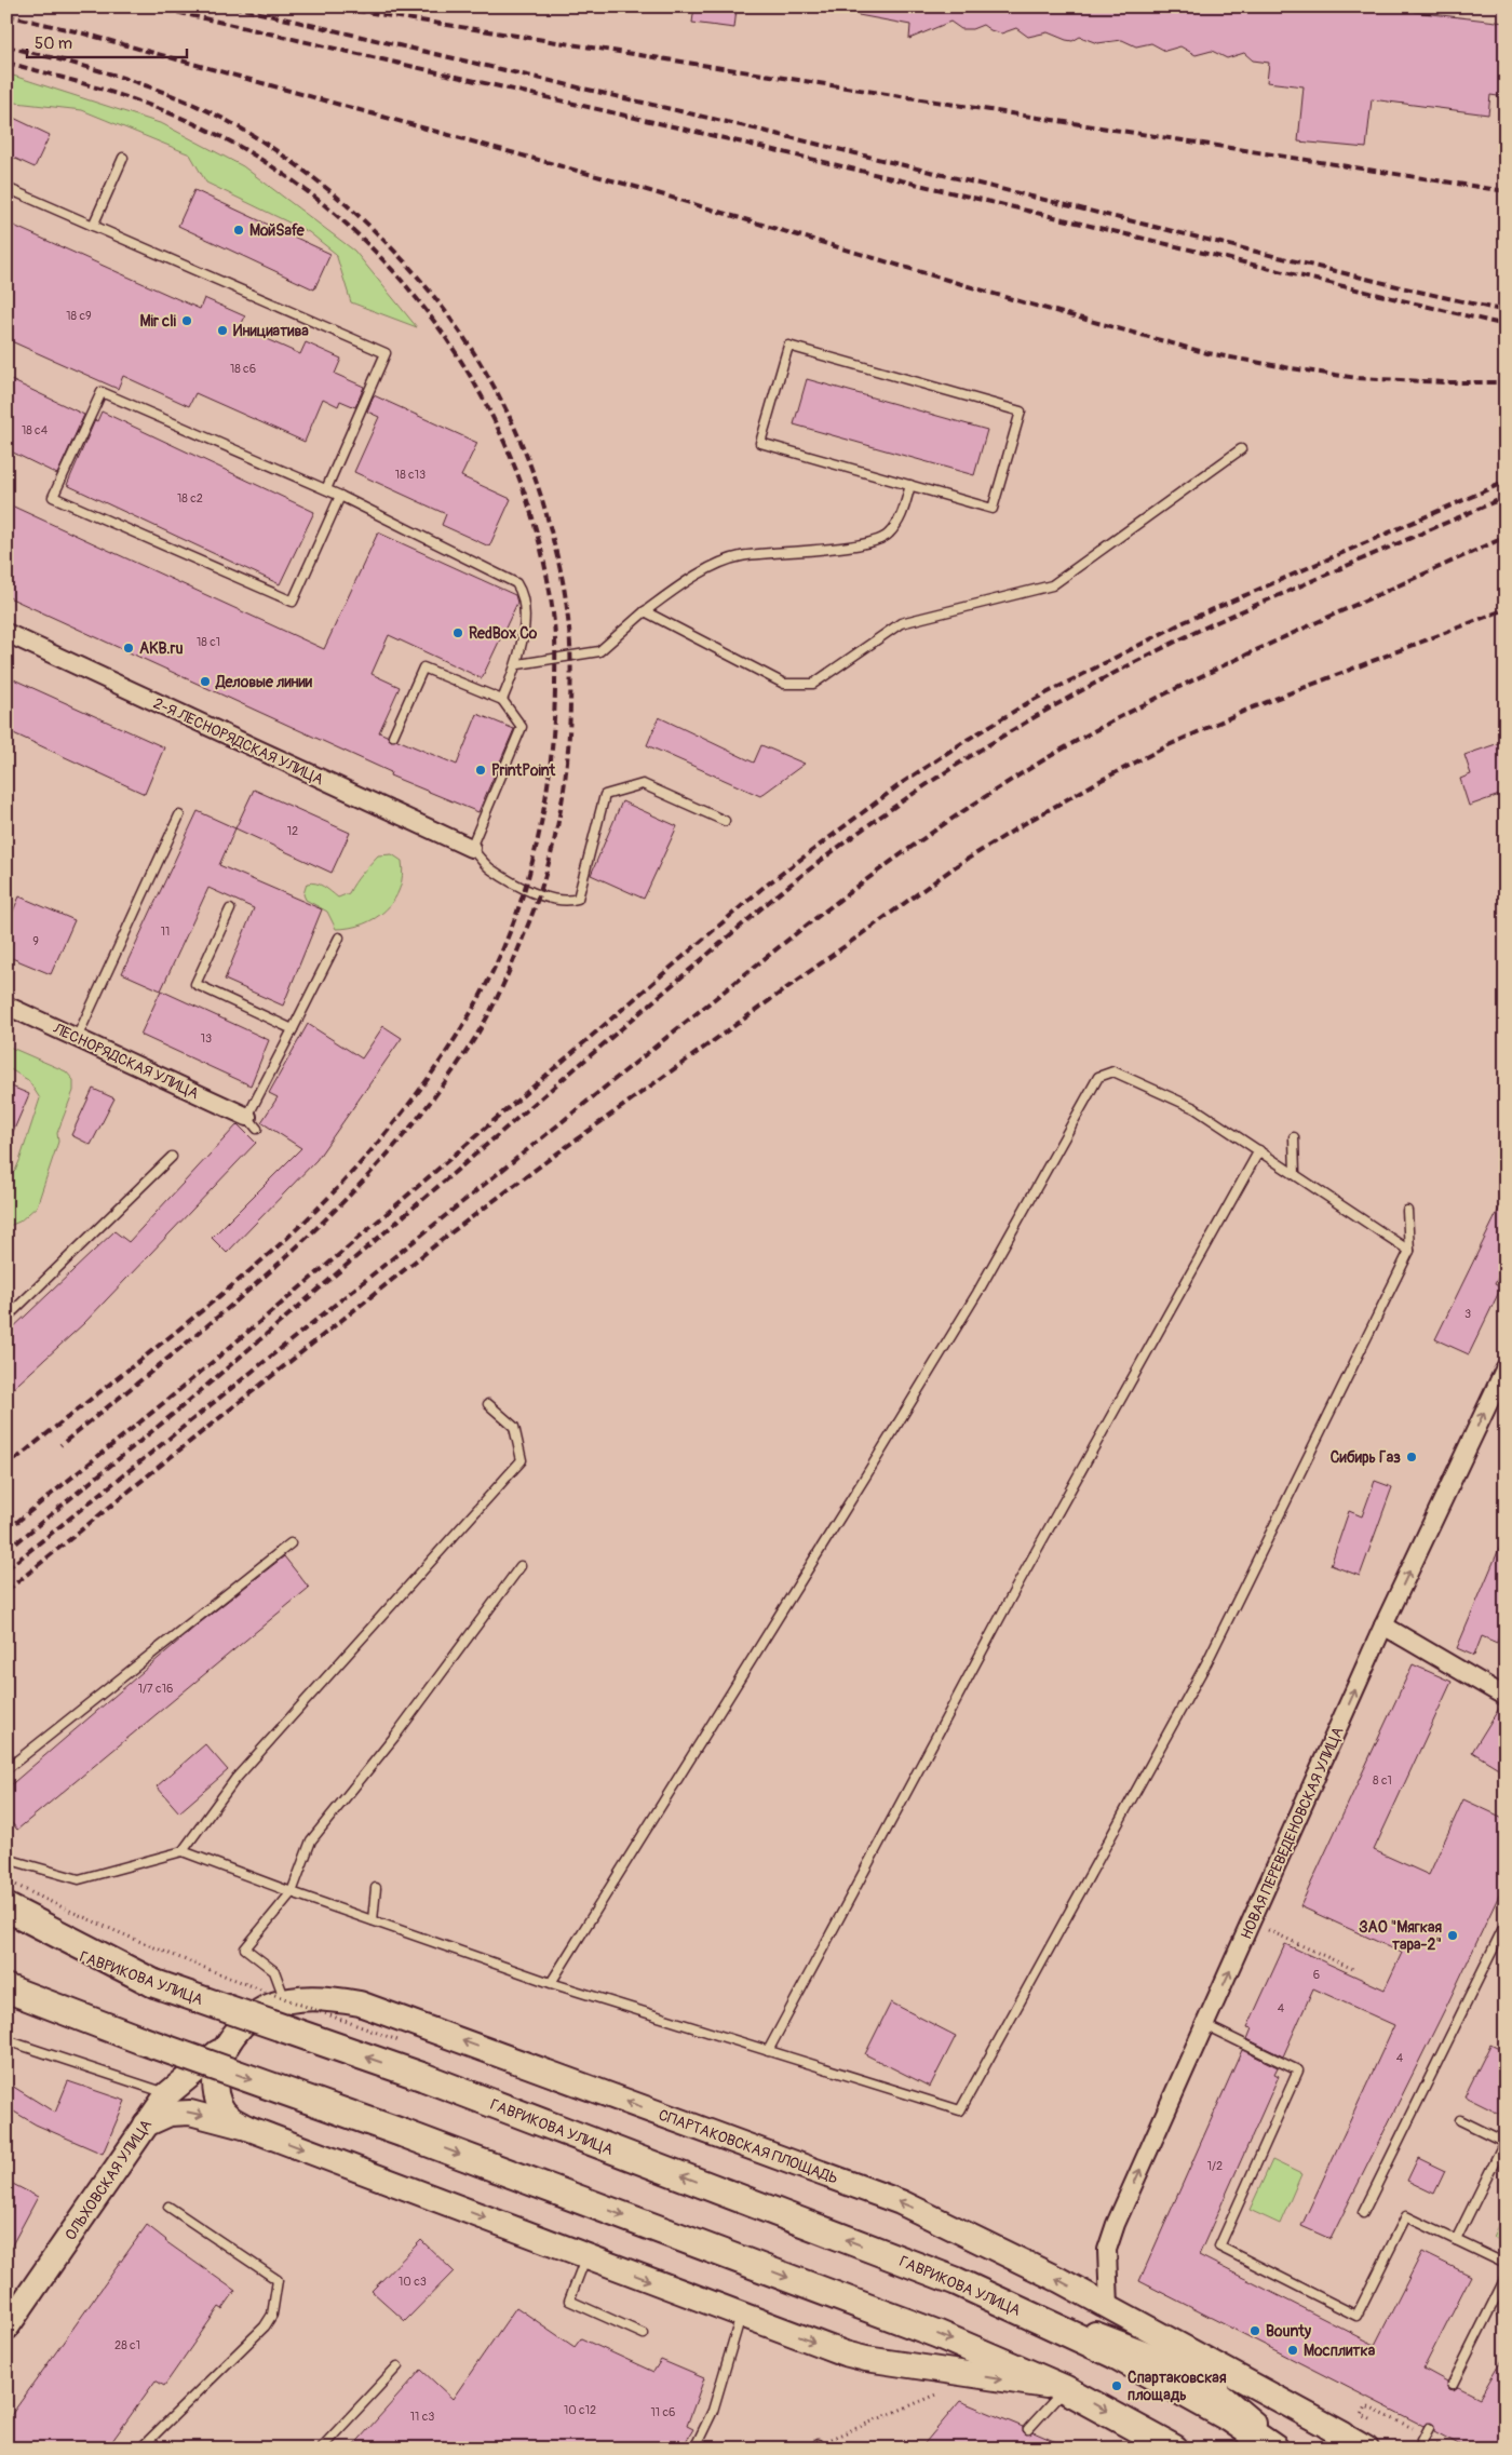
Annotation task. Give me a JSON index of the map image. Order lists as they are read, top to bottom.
{
  "streets": {
    "main road": ["ГАВРИКОВА УЛИЦА", "СПАРТАКОВСКАЯ ПЛОЩАДЬ"],
    "street": [
      "2-Я ЛЕСНОРЯДСКАЯ УЛИЦА",
      "ЛЕСНОРЯДСКАЯ УЛИЦА",
      "НОВАЯ ПЕРЕВЕДЕНОВСКАЯ УЛИЦА",
      "ОЛЬХОВСКАЯ УЛИЦА"
    ]
  },
  "crossings": [
    ["НОВАЯ ПЕРЕВЕДЕНОВСКАЯ УЛИЦА", "СПАРТАКОВСКАЯ ПЛОЩАДЬ"],
    ["СПАРТАКОВСКАЯ ПЛОЩАДЬ", "ОЛЬХОВСКАЯ УЛИЦА"]
  ],
  "one_way": ["НОВАЯ ПЕРЕВЕДЕНОВСКАЯ УЛИЦА"],
  "places": [
    "МойSafe",
    "Mir cli",
    "Инициатива",
    "RedBox Co",
    "AKB.ru",
    "Деловые линии",
    "PrintPoint",
    "Сибирь Газ",
    "ЗАО \"Мягкая тара-2\"",
    "Bounty",
    "Мосплитка",
    "Спартаковская площадь"
  ],
  "house_numbers": [
    "18 с9",
    "18 с6",
    "18 с4",
    "18 с13",
    "18 с2",
    "18 с1",
    "12",
    "11",
    "9",
    "13",
    "3",
    "1/7 с16",
    "8 с1",
    "6",
    "4",
    "4",
    "1/2",
    "10 с3",
    "28 с1",
    "10 с12",
    "11 с6",
    "11 с3"
  ],
  "scale_bar": "50 m"
}
